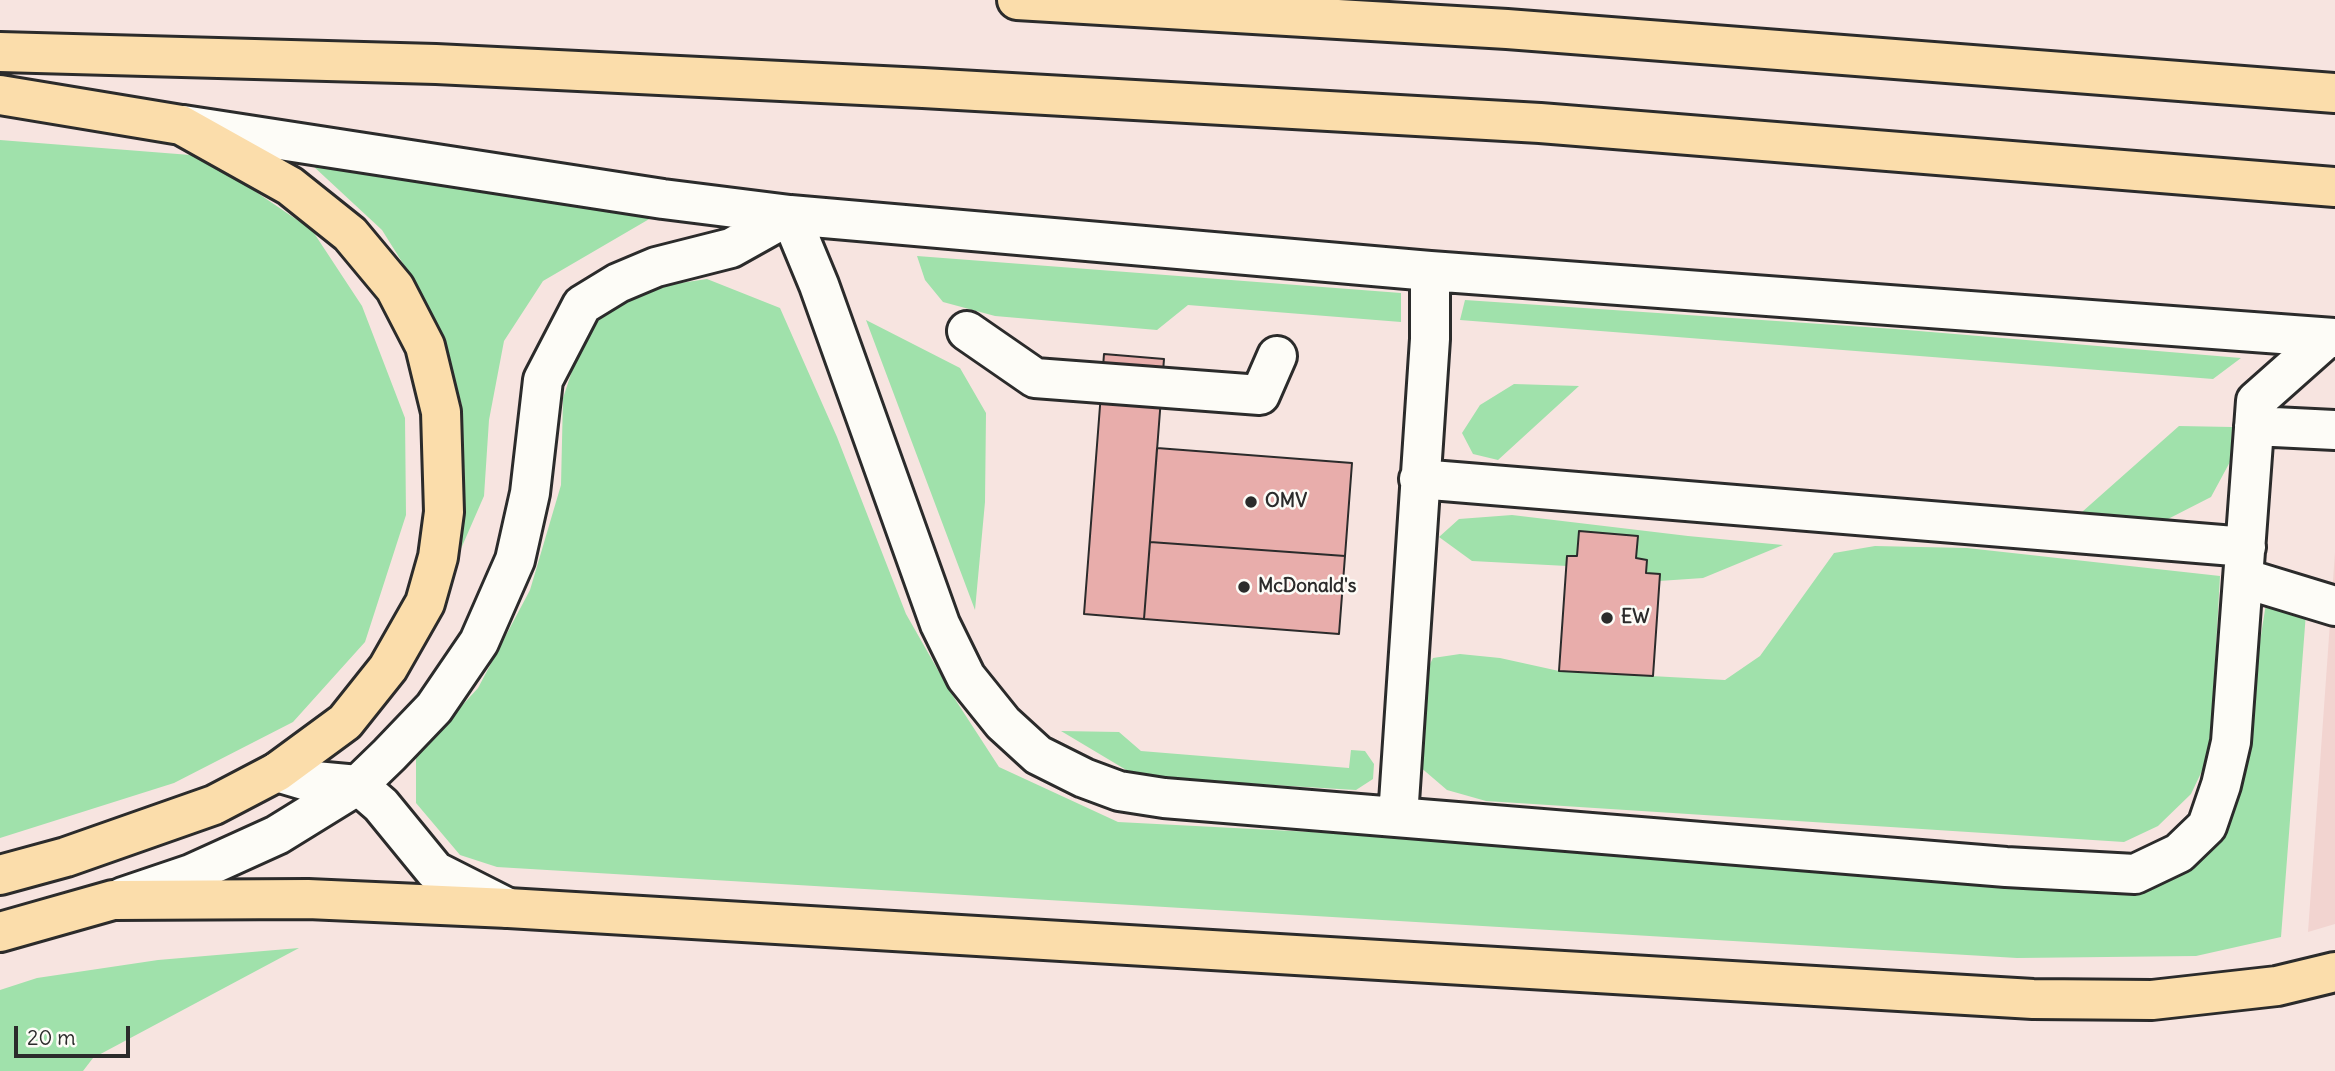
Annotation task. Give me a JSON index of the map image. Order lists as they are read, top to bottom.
{
  "places": ["OMV", "McDonald's", "EW"],
  "scale_bar": "20 m"
}
